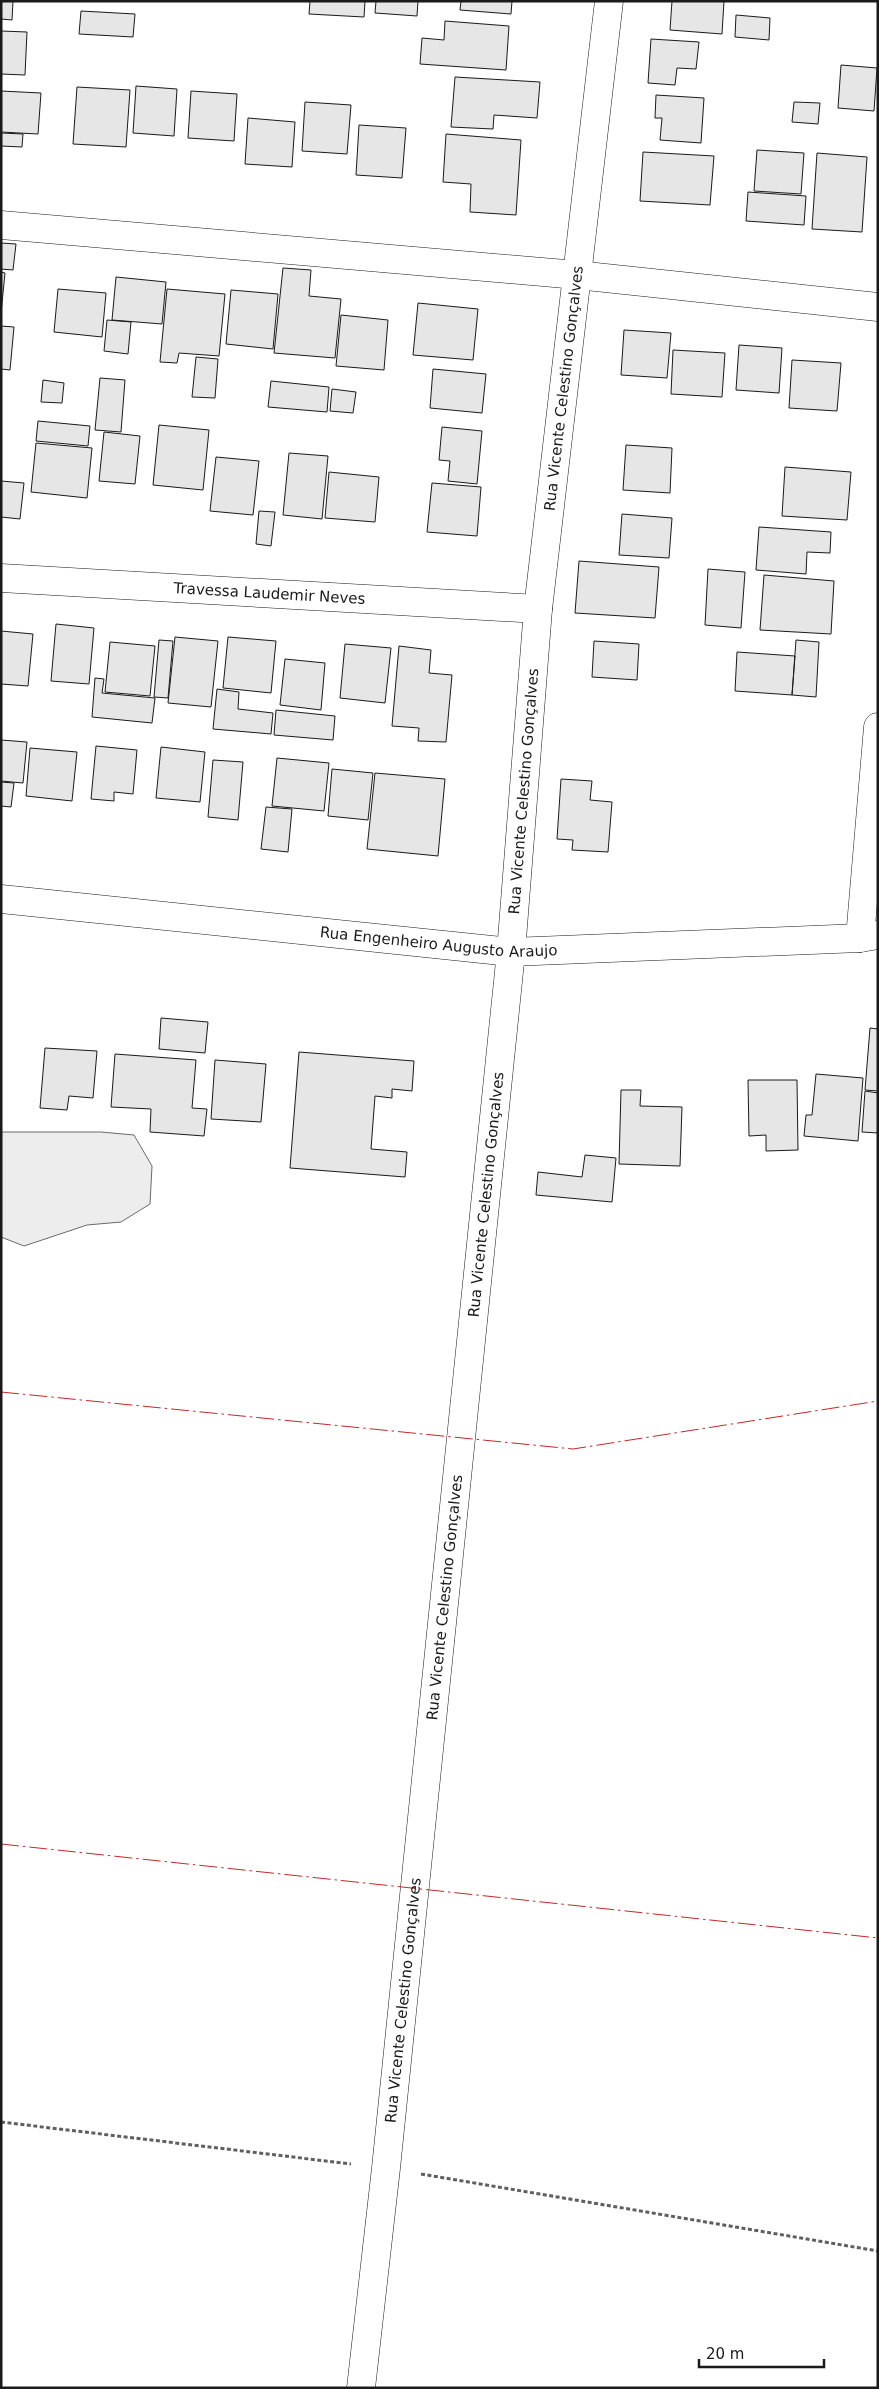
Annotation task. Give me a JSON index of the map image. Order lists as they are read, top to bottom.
{
  "streets": {
    "street": ["Rua Vicente Celestino Gonçalves", "Travessa Laudemir Neves", "Rua Engenheiro Augusto Araujo"]
  },
  "crossings": [
    ["Rua Vicente Celestino Gonçalves", "Travessa Laudemir Neves"],
    ["Rua Vicente Celestino Gonçalves", "Rua Engenheiro Augusto Araujo"]
  ],
  "scale_bar": "20 m"
}
